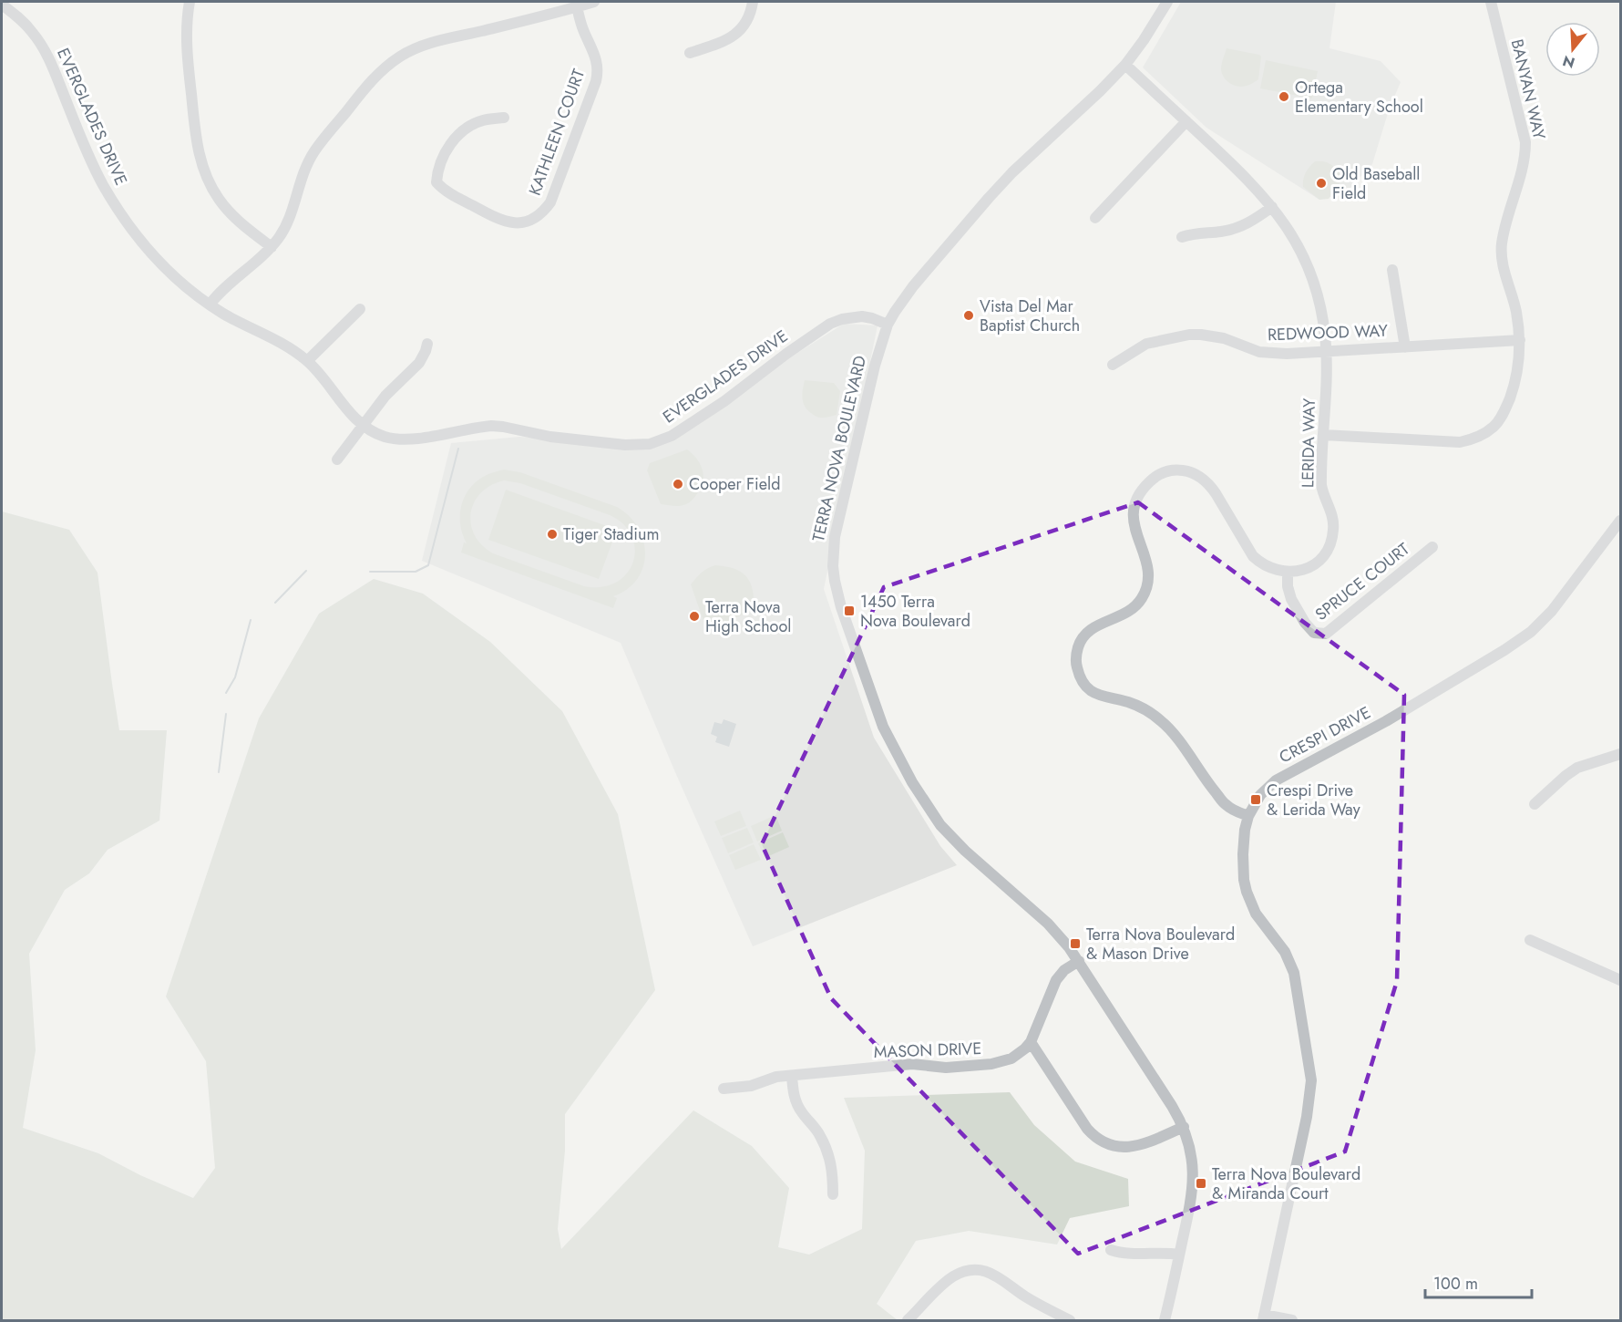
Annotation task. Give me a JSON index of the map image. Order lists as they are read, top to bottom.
{
  "streets": {
    "street": [
      "BANYAN WAY",
      "EVERGLADES DRIVE",
      "KATHLEEN COURT",
      "REDWOOD WAY",
      "LERIDA WAY",
      "TERRA NOVA BOULEVARD",
      "SPRUCE COURT",
      "CRESPI DRIVE",
      "MASON DRIVE"
    ]
  },
  "crossings": [
    ["BANYAN WAY", "REDWOOD WAY"],
    ["BANYAN WAY", "LERIDA WAY"],
    ["EVERGLADES DRIVE", "TERRA NOVA BOULEVARD"],
    ["REDWOOD WAY", "LERIDA WAY"],
    ["LERIDA WAY", "TERRA NOVA BOULEVARD"],
    ["LERIDA WAY", "SPRUCE COURT"],
    ["TERRA NOVA BOULEVARD", "MASON DRIVE"]
  ],
  "places": {
    "other": [
      "Ortega Elementary School",
      "Old Baseball Field",
      "Vista Del Mar Baptist Church",
      "Cooper Field",
      "Tiger Stadium",
      "Terra Nova High School"
    ],
    "transit": [
      "1450 Terra Nova Boulevard",
      "Crespi Drive & Lerida Way",
      "Terra Nova Boulevard & Mason Drive",
      "Terra Nova Boulevard & Miranda Court"
    ]
  },
  "scale_bar": "100 m",
  "north": "bottom"
}
